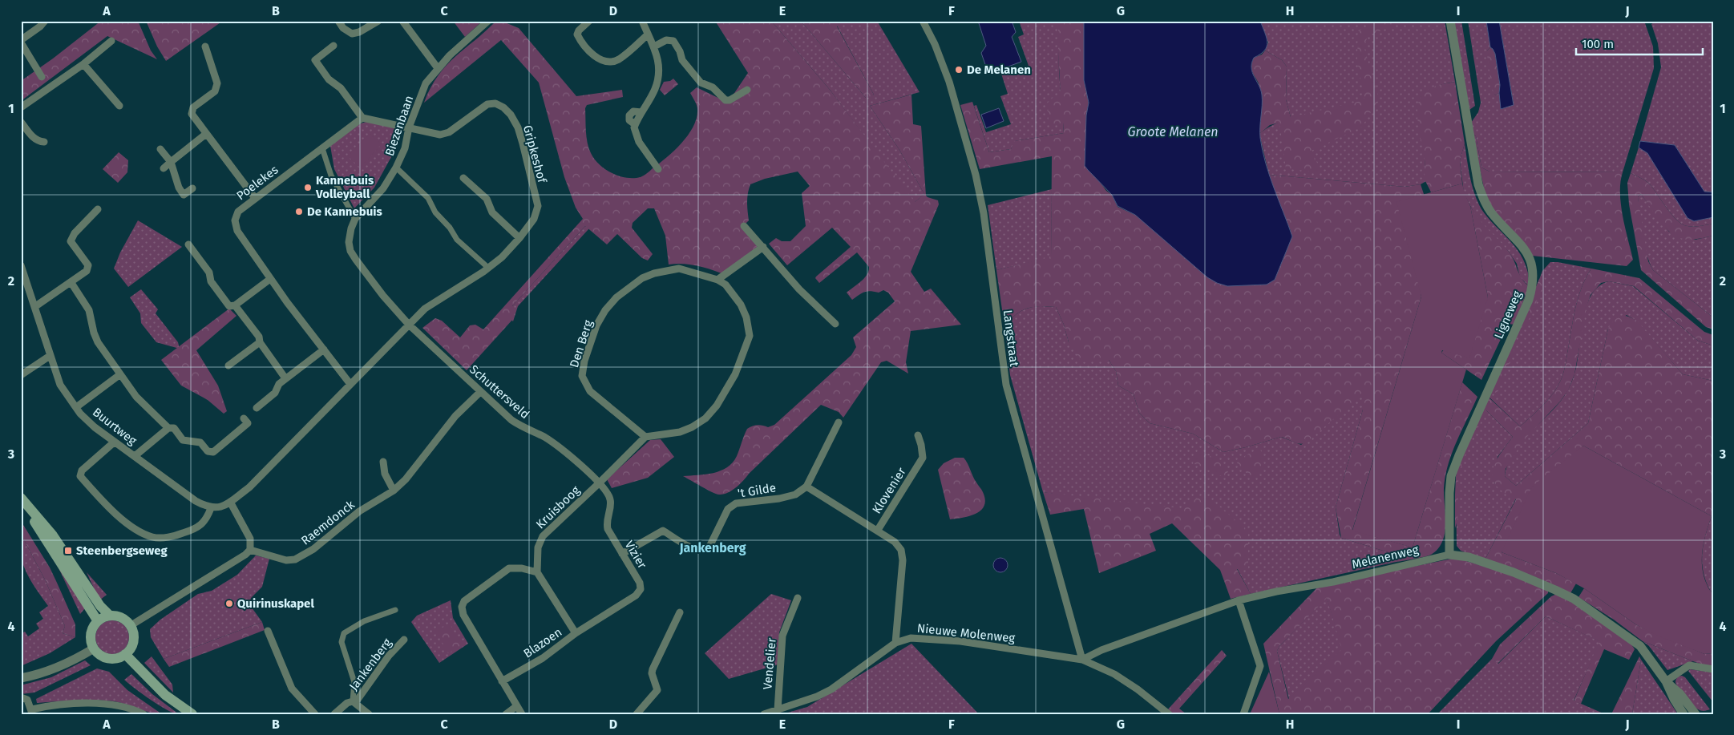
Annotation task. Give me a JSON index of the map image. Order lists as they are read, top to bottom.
{
  "streets": {
    "street": [
      "Biezenbaan",
      "Gripkeshof",
      "Poelekes",
      "Ligneweg",
      "Langstraat",
      "Den Berg",
      "Schuttersveld",
      "Buurtweg",
      "'t Gilde",
      "Klovenier",
      "Kruisboog",
      "Raemdonck",
      "Vizier",
      "Melanenweg",
      "Nieuwe Molenweg",
      "Blazoen",
      "Vendelier",
      "Jankenberg"
    ]
  },
  "crossings": [
    ["Biezenbaan", "Gripkeshof"],
    ["Biezenbaan", "Schuttersveld"],
    ["Gripkeshof", "Schuttersveld"],
    ["Ligneweg", "Melanenweg"],
    ["Langstraat", "Melanenweg"],
    ["Langstraat", "Nieuwe Molenweg"],
    ["Schuttersveld", "Kruisboog"],
    ["Schuttersveld", "Raemdonck"],
    ["Schuttersveld", "Vizier"],
    ["'t Gilde", "Vizier"],
    ["Klovenier", "Nieuwe Molenweg"],
    ["Kruisboog", "Vizier"],
    ["Kruisboog", "Blazoen"],
    ["Vizier", "Blazoen"],
    ["Melanenweg", "Nieuwe Molenweg"],
    ["Nieuwe Molenweg", "Vendelier"]
  ],
  "districts": ["Jankenberg"],
  "water": ["Groote Melanen"],
  "places": {
    "other": [
      "De Melanen",
      "Kannebuis Volleyball",
      "De Kannebuis",
      "Quirinuskapel"
    ],
    "transit": ["Steenbergseweg"]
  },
  "scale_bar": "100 m",
  "grid": {
    "columns": [
      "A",
      "B",
      "C",
      "D",
      "E",
      "F",
      "G",
      "H",
      "I",
      "J"
    ],
    "rows": [
      "1",
      "2",
      "3",
      "4"
    ]
  }
}
